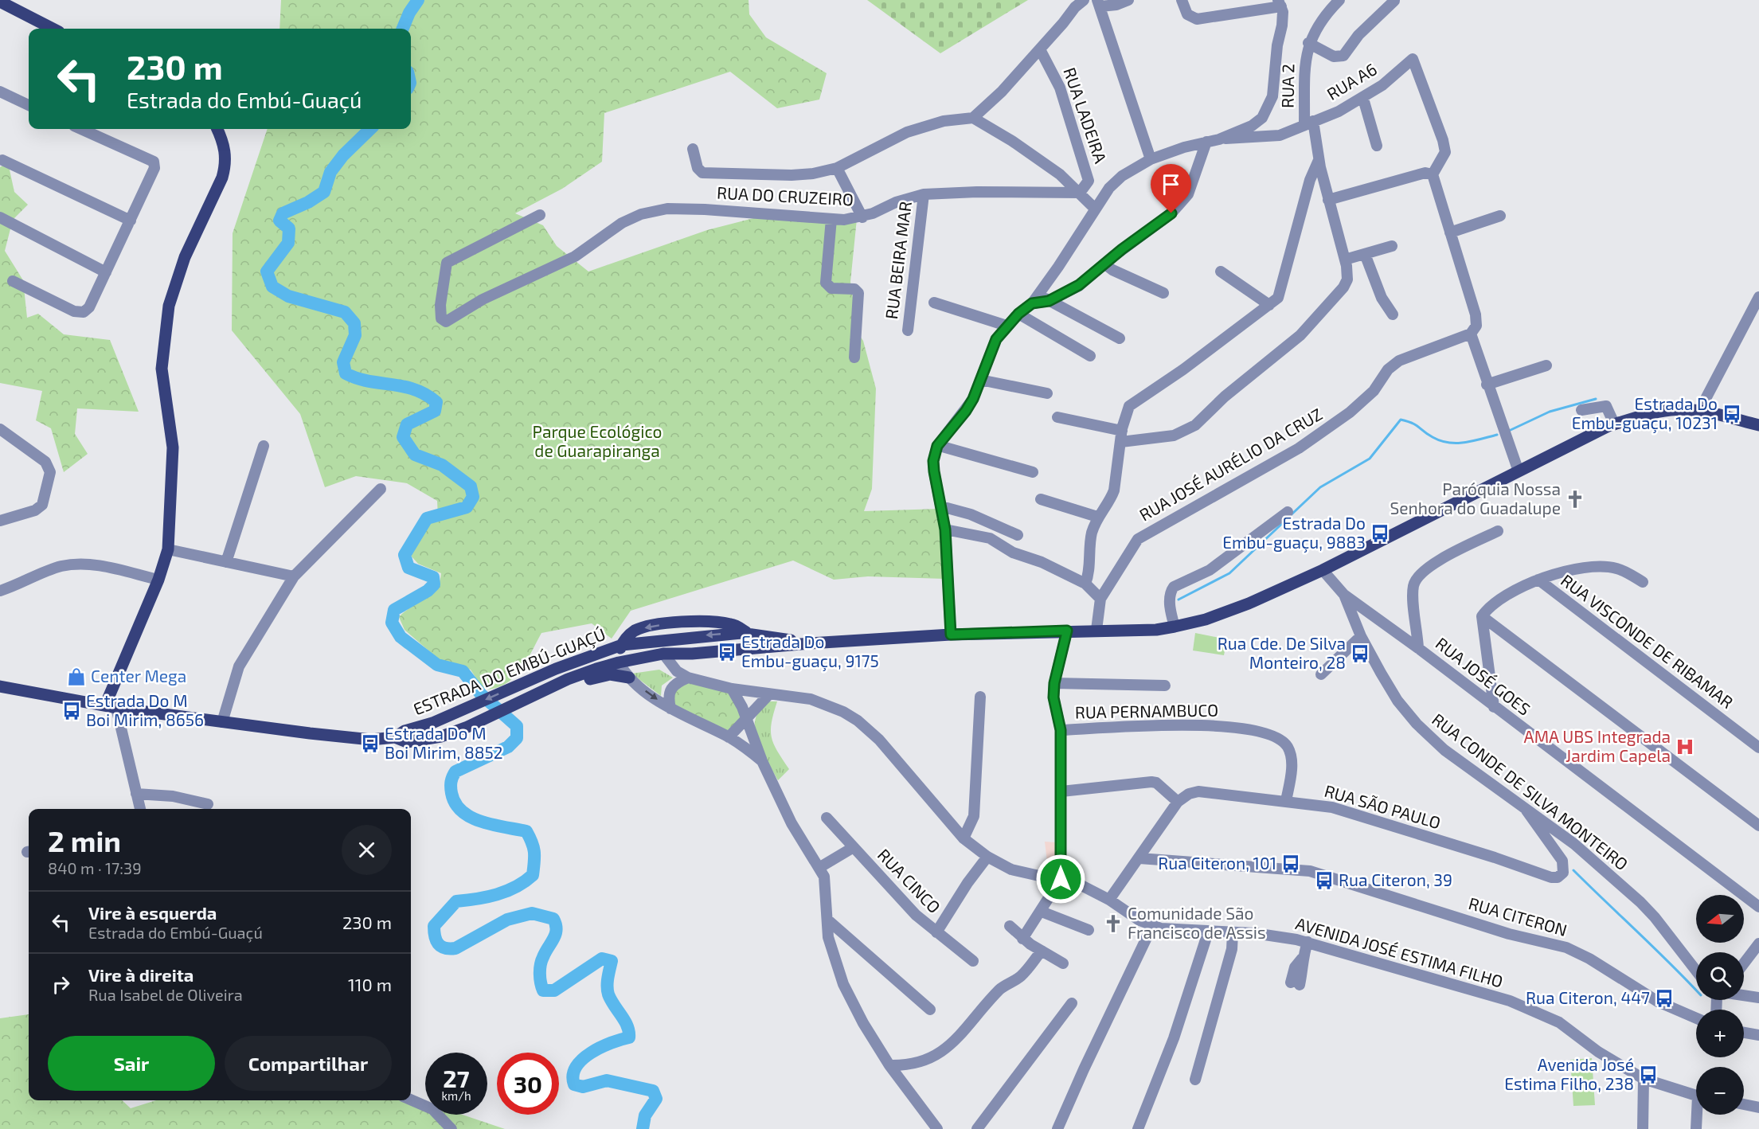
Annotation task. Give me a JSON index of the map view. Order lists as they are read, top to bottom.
{
  "streets": {
    "main road": ["ESTRADA DO EMBÚ-GUAÇÚ"],
    "street": [
      "RUA A6",
      "RUA 2",
      "RUA LADEIRA",
      "RUA DO CRUZEIRO",
      "RUA BEIRA MAR",
      "RUA JOSÉ AURÉLIO DA CRUZ",
      "RUA VISCONDE DE RIBAMAR",
      "RUA JOSÉ GOES",
      "RUA PERNAMBUCO",
      "RUA CONDE DE SILVA MONTEIRO",
      "RUA SÃO PAULO",
      "RUA CINCO",
      "RUA CITERON",
      "AVENIDA JOSÉ ESTIMA FILHO"
    ]
  },
  "crossings": [
    ["RUA A6", "RUA 2"],
    ["RUA LADEIRA", "RUA DO CRUZEIRO"],
    ["RUA DO CRUZEIRO", "RUA BEIRA MAR"],
    ["RUA JOSÉ AURÉLIO DA CRUZ", "ESTRADA DO EMBÚ-GUAÇÚ"],
    ["ESTRADA DO EMBÚ-GUAÇÚ", "RUA CONDE DE SILVA MONTEIRO"],
    ["ESTRADA DO EMBÚ-GUAÇÚ", "AVENIDA JOSÉ ESTIMA FILHO"],
    ["RUA JOSÉ GOES", "RUA CONDE DE SILVA MONTEIRO"],
    ["RUA PERNAMBUCO", "RUA SÃO PAULO"],
    ["RUA CONDE DE SILVA MONTEIRO", "RUA SÃO PAULO"],
    ["RUA SÃO PAULO", "RUA CITERON"],
    ["RUA SÃO PAULO", "AVENIDA JOSÉ ESTIMA FILHO"]
  ],
  "parks": ["Parque Ecológico de Guarapiranga"],
  "places": {
    "bus stop": [
      "Estrada Do Embu-guaçu, 10231",
      "Estrada Do Embu-guaçu, 9883",
      "Estrada Do Embu-guaçu, 9175",
      "Rua Cde. De Silva Monteiro, 28",
      "Estrada Do M Boi Mirim, 8656",
      "Estrada Do M Boi Mirim, 8852",
      "Rua Citeron, 101",
      "Rua Citeron, 39",
      "Rua Citeron, 447",
      "Avenida José Estima Filho, 238"
    ],
    "church": ["Paróquia Nossa Senhora do Guadalupe", "Comunidade São Francisco de Assis"],
    "shop": ["Center Mega"],
    "hospital": ["AMA UBS Integrada Jardim Capela"]
  },
  "north": "left",
  "page": {
    "turn": ["230 m", "Estrada do Embú-Guaçú"],
    "heading": ["2 min", "840 m · 17:39"],
    "list": [
      {
        "name": "Vire à esquerda",
        "note": "Estrada do Embú-Guaçú",
        "value": "230 m"
      },
      {
        "name": "Vire à direita",
        "note": "Rua Isabel de Oliveira",
        "value": "110 m"
      }
    ],
    "map_buttons": ["+", "−"],
    "buttons": ["Sair", "Compartilhar"],
    "speed": "27 km/h",
    "limit": "30"
  }
}
